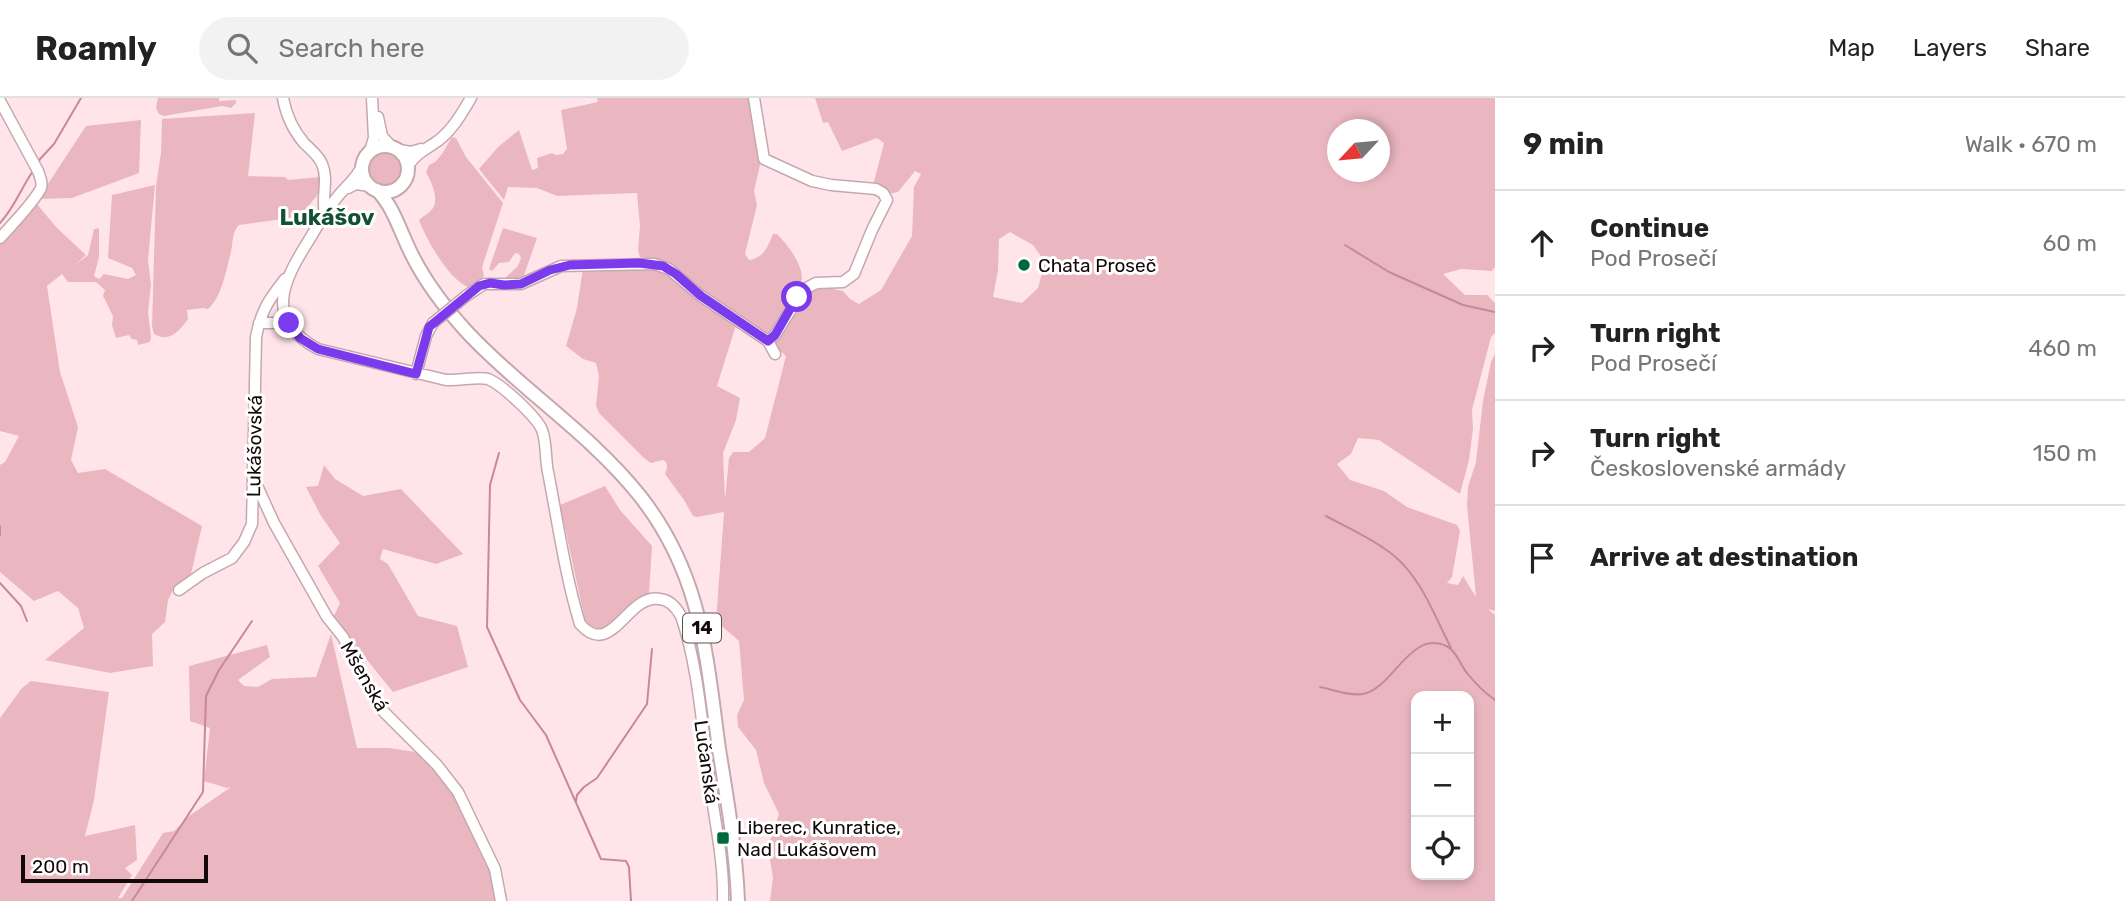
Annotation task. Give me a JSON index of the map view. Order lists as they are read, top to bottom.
{
  "streets": {
    "main road": ["14"],
    "street": ["Lukášovská", "Mšenská", "Lučanská"]
  },
  "crossings": [
    ["Lukášovská", "14"],
    ["Lukášovská", "Mšenská"]
  ],
  "districts": ["Lukášov"],
  "places": {
    "other": ["Chata Proseč"],
    "transit": ["Liberec, Kunratice, Nad Lukášovem"]
  },
  "scale_bar": "200 m",
  "north": "bottom left",
  "page": {
    "header": "Roamly",
    "search": "Search here",
    "nav": ["Map", "Layers", "Share"],
    "heading": ["9 min", "Walk · 670 m"],
    "list": [
      ["Continue", "Pod Prosečí", "60 m"],
      ["Turn right", "Pod Prosečí", "460 m"],
      ["Turn right", "Československé armády", "150 m"],
      "Arrive at destination"
    ],
    "map_buttons": ["+", "−"],
    "scale": "200 m"
  }
}
